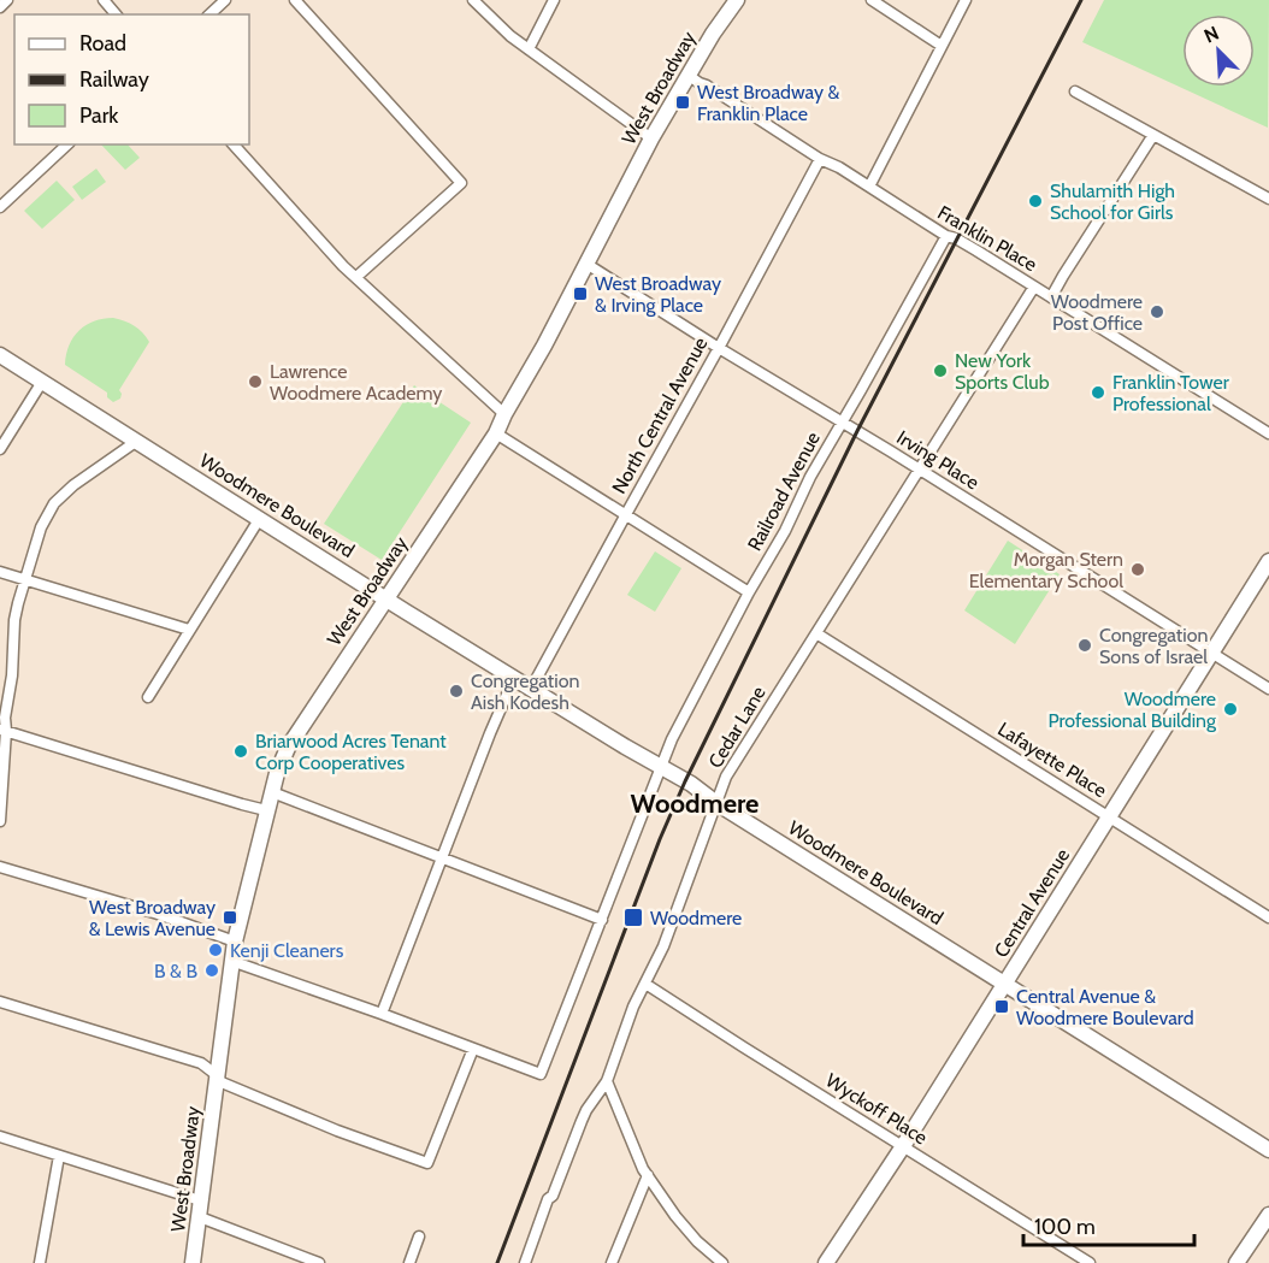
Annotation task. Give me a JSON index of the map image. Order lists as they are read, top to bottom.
{
  "streets": {
    "street": [
      "West Broadway",
      "Franklin Place",
      "North Central Avenue",
      "Irving Place",
      "Railroad Avenue",
      "Woodmere Boulevard",
      "Cedar Lane",
      "Lafayette Place",
      "Central Avenue",
      "Wyckoff Place"
    ]
  },
  "crossings": [
    ["West Broadway", "Franklin Place"],
    ["West Broadway", "Irving Place"],
    ["West Broadway", "Woodmere Boulevard"],
    ["Franklin Place", "North Central Avenue"],
    ["Franklin Place", "Railroad Avenue"],
    ["Franklin Place", "Cedar Lane"],
    ["North Central Avenue", "Irving Place"],
    ["North Central Avenue", "Woodmere Boulevard"],
    ["Irving Place", "Railroad Avenue"],
    ["Irving Place", "Cedar Lane"],
    ["Irving Place", "Central Avenue"],
    ["Railroad Avenue", "Woodmere Boulevard"],
    ["Woodmere Boulevard", "Cedar Lane"],
    ["Woodmere Boulevard", "Central Avenue"],
    ["Cedar Lane", "Lafayette Place"],
    ["Cedar Lane", "Wyckoff Place"],
    ["Lafayette Place", "Central Avenue"],
    ["Central Avenue", "Wyckoff Place"]
  ],
  "districts": ["Woodmere"],
  "places": {
    "transit": [
      "West Broadway & Franklin Place",
      "West Broadway & Irving Place",
      "West Broadway & Lewis Avenue",
      "Woodmere",
      "Central Avenue & Woodmere Boulevard"
    ],
    "other": [
      "Shulamith High School for Girls",
      "Woodmere Post Office",
      "New York Sports Club",
      "Lawrence Woodmere Academy",
      "Franklin Tower Professional",
      "Morgan Stern Elementary School",
      "Congregation Sons of Israel",
      "Congregation Aish Kodesh",
      "Woodmere Professional Building",
      "Briarwood Acres Tenant Corp Cooperatives",
      "Kenji Cleaners",
      "B & B"
    ]
  },
  "legend": ["Road", "Railway", "Park"],
  "scale_bar": "100 m",
  "north": "top left"
}
